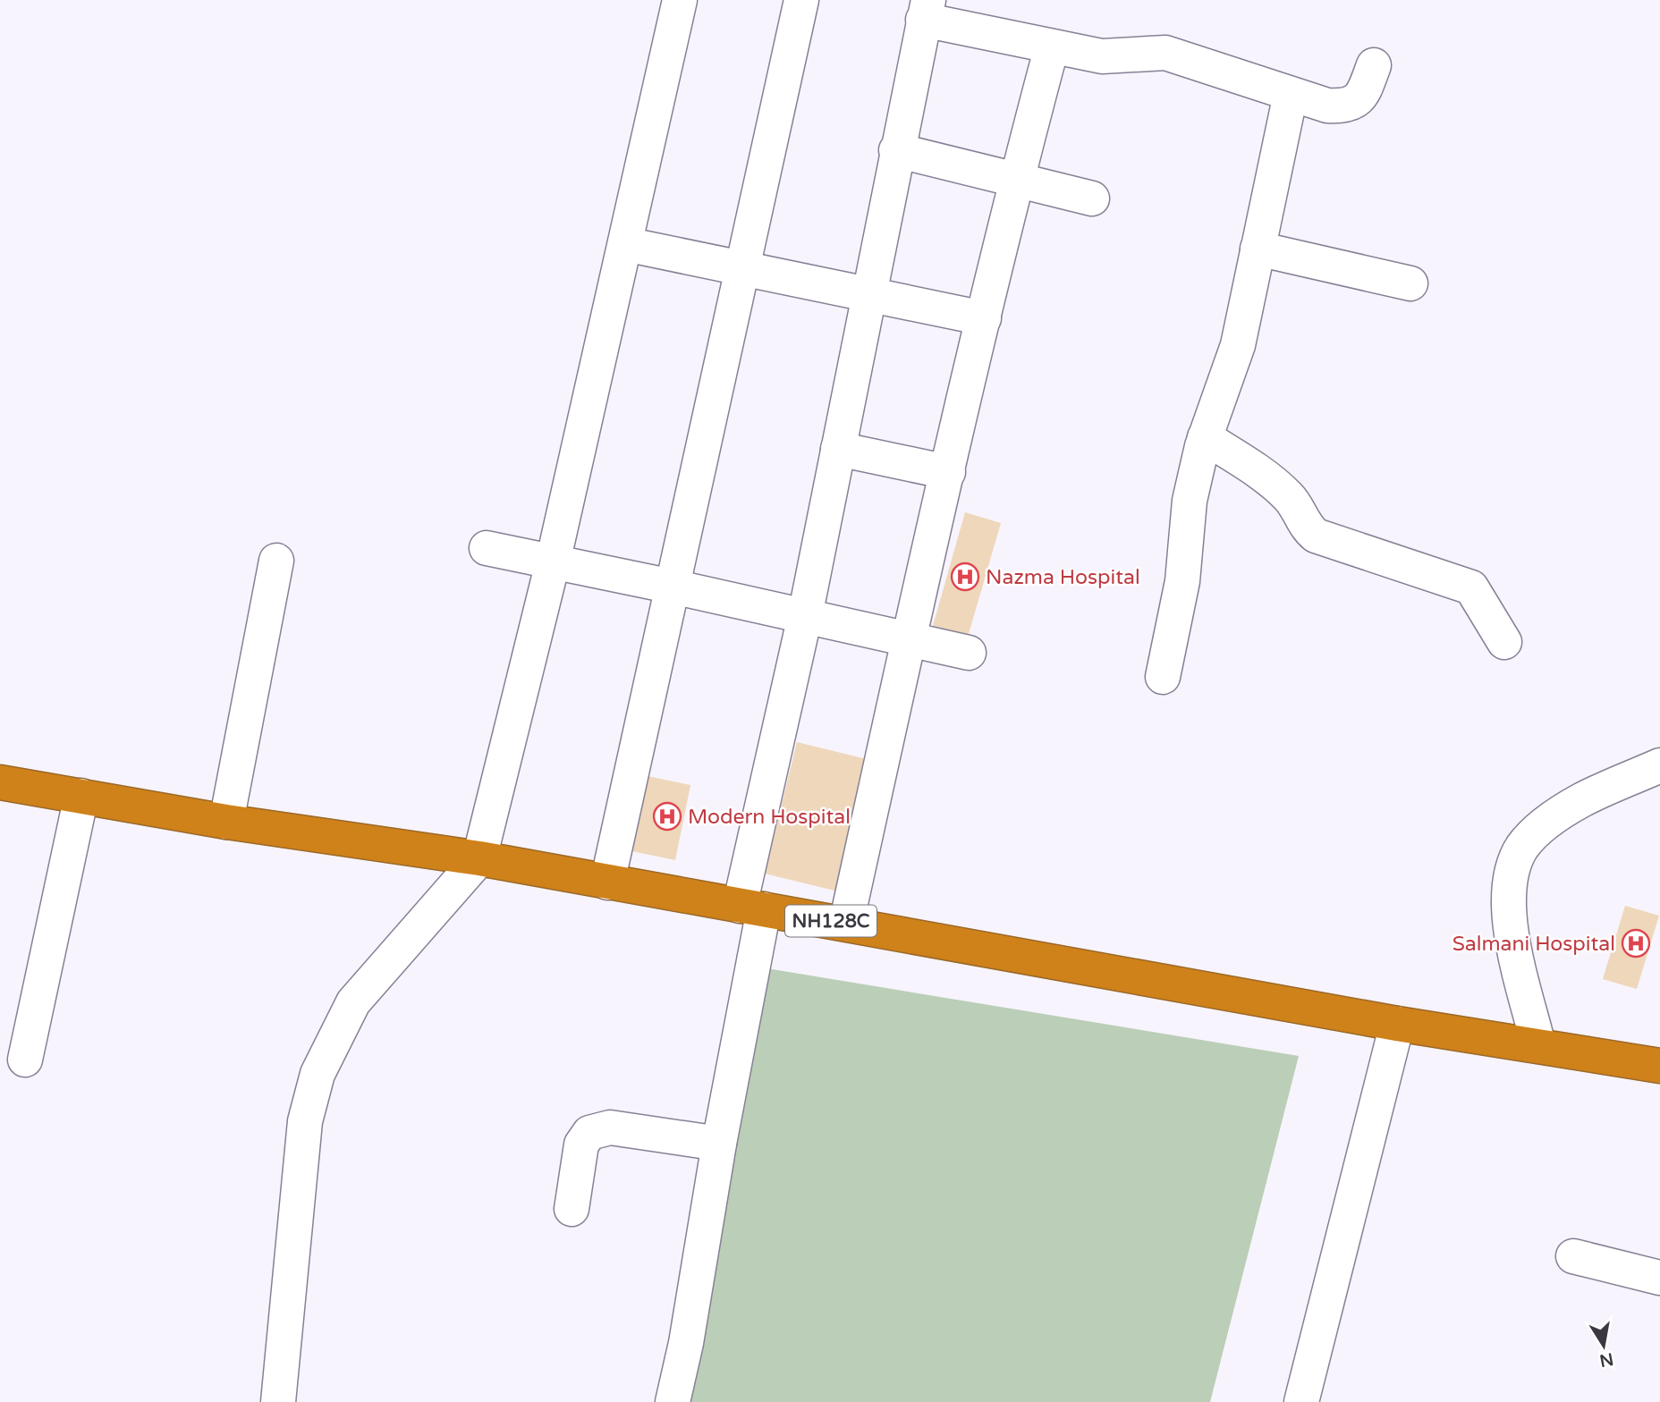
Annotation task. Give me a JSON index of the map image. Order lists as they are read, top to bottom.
{
  "streets": {
    "highway": ["NH128C"]
  },
  "places": {
    "hospital": ["Nazma Hospital", "Modern Hospital", "Salmani Hospital"]
  },
  "north": "bottom"
}
